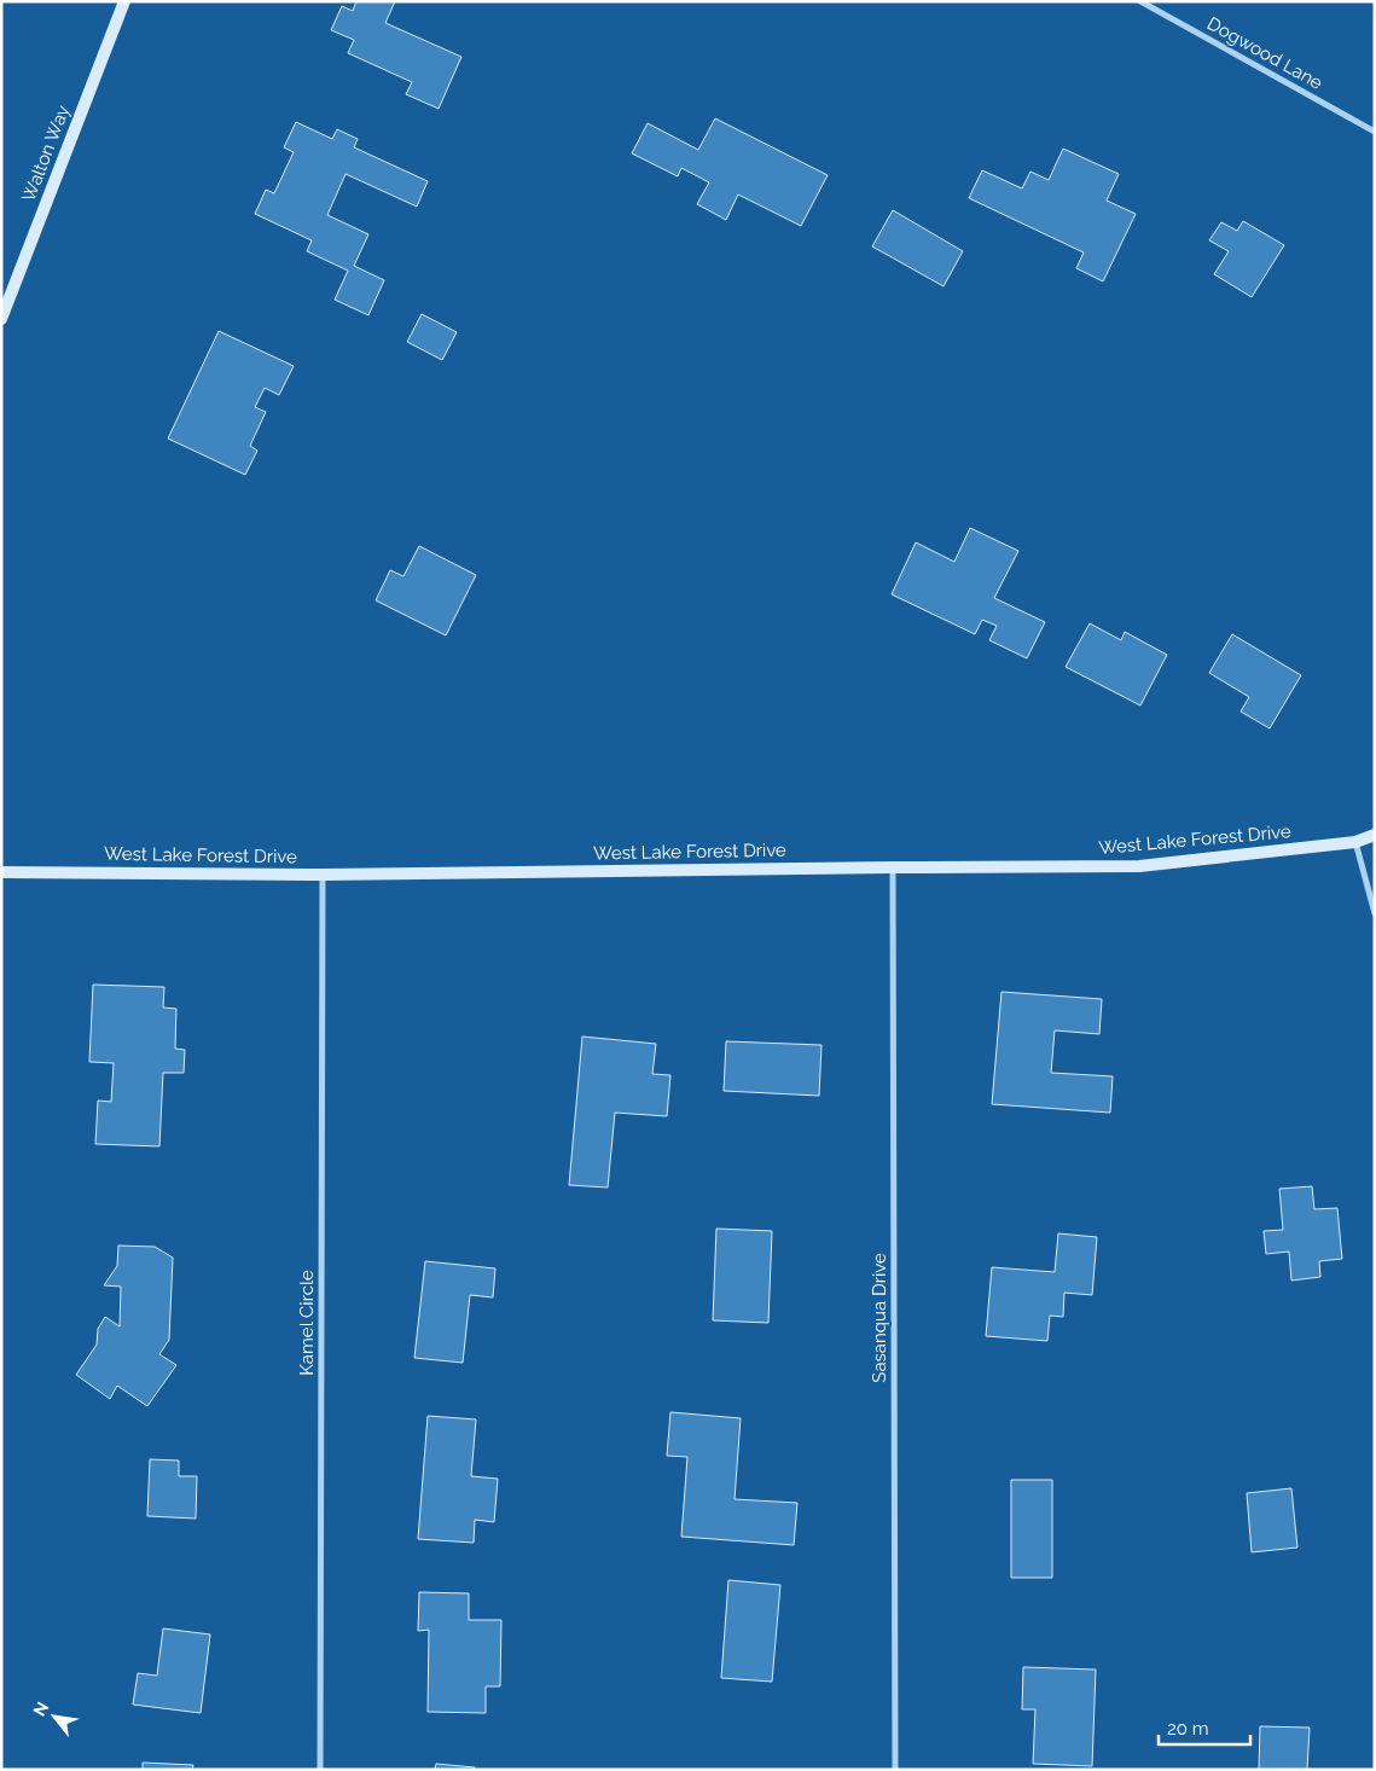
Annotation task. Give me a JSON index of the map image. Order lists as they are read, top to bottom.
{
  "streets": {
    "street": [
      "Dogwood Lane",
      "Walton Way",
      "West Lake Forest Drive",
      "Sasanqua Drive",
      "Kamel Circle"
    ]
  },
  "crossings": [
    ["West Lake Forest Drive", "Sasanqua Drive"],
    ["West Lake Forest Drive", "Kamel Circle"]
  ],
  "scale_bar": "20 m",
  "north": "top left"
}
